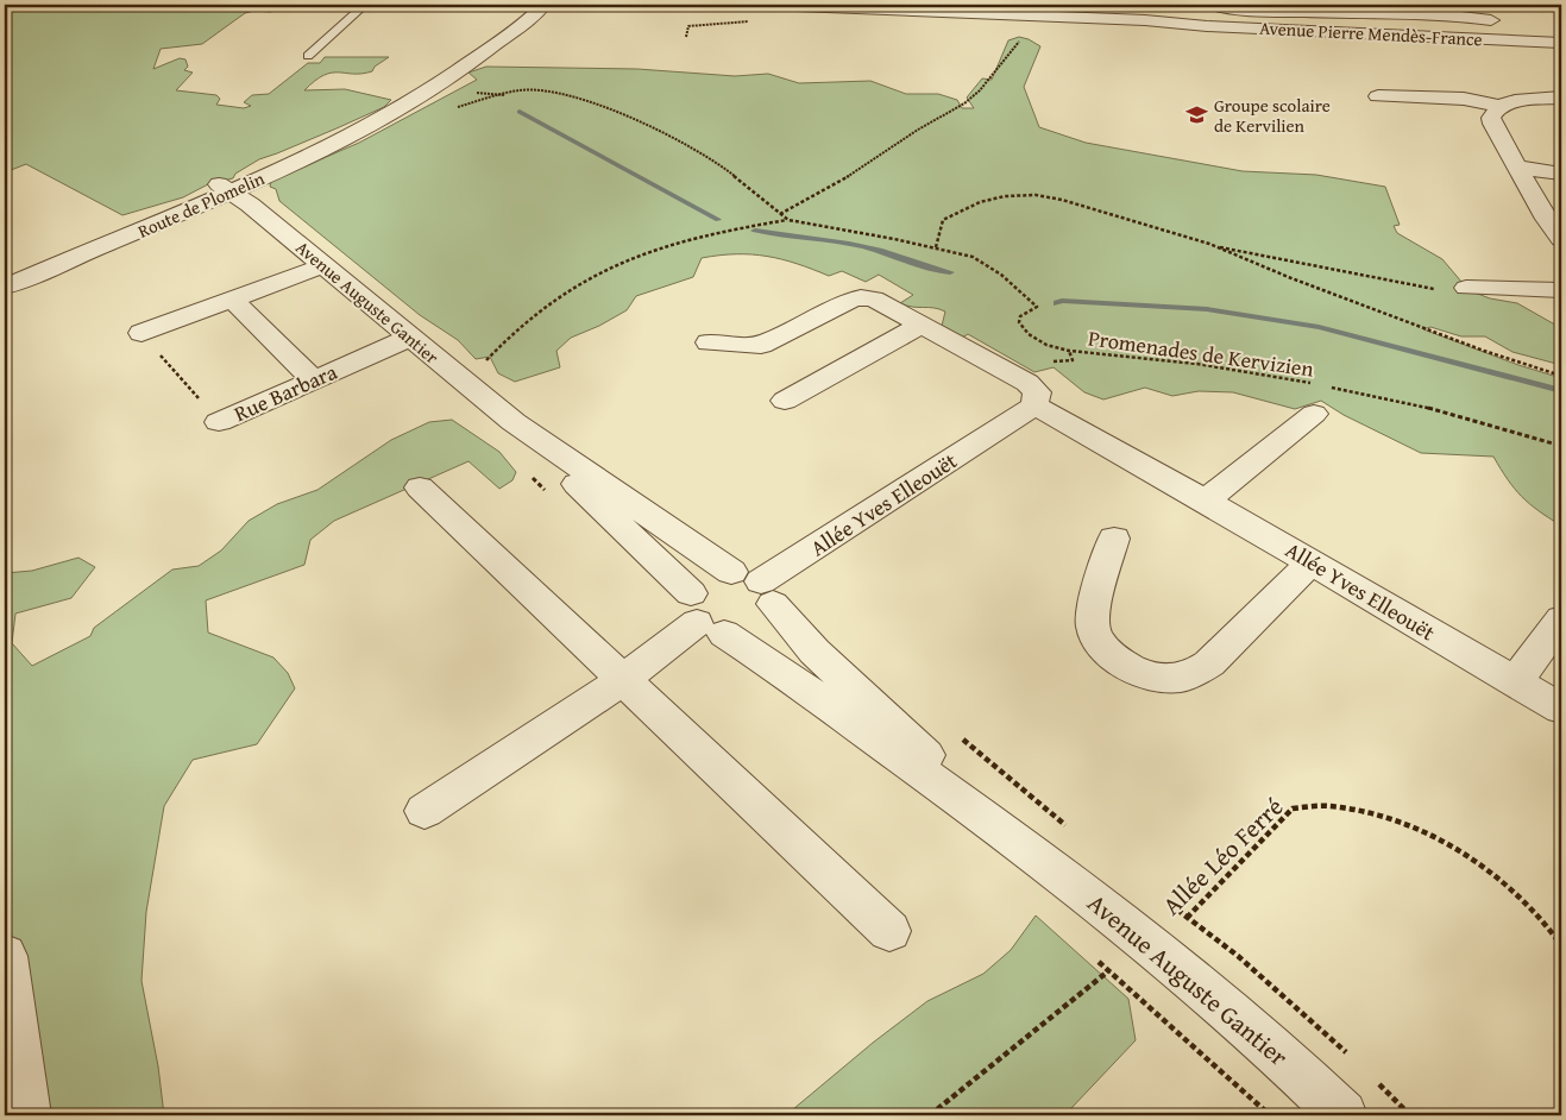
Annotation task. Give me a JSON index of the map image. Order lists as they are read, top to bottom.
{
  "streets": {
    "street": [
      "Avenue Pierre Mendès-France",
      "Route de Plomelin",
      "Avenue Auguste Gantier",
      "Rue Barbara",
      "Allée Yves Elleouët"
    ],
    "path": ["Promenades de Kervizien", "Allée Léo Ferré"]
  },
  "crossings": [
    ["Route de Plomelin", "Avenue Auguste Gantier"],
    ["Avenue Auguste Gantier", "Promenades de Kervizien"],
    ["Avenue Auguste Gantier", "Rue Barbara"],
    ["Avenue Auguste Gantier", "Allée Yves Elleouët"],
    ["Avenue Auguste Gantier", "Allée Léo Ferré"]
  ],
  "places": {
    "school or university": ["Groupe scolaire de Kervilien"]
  }
}
